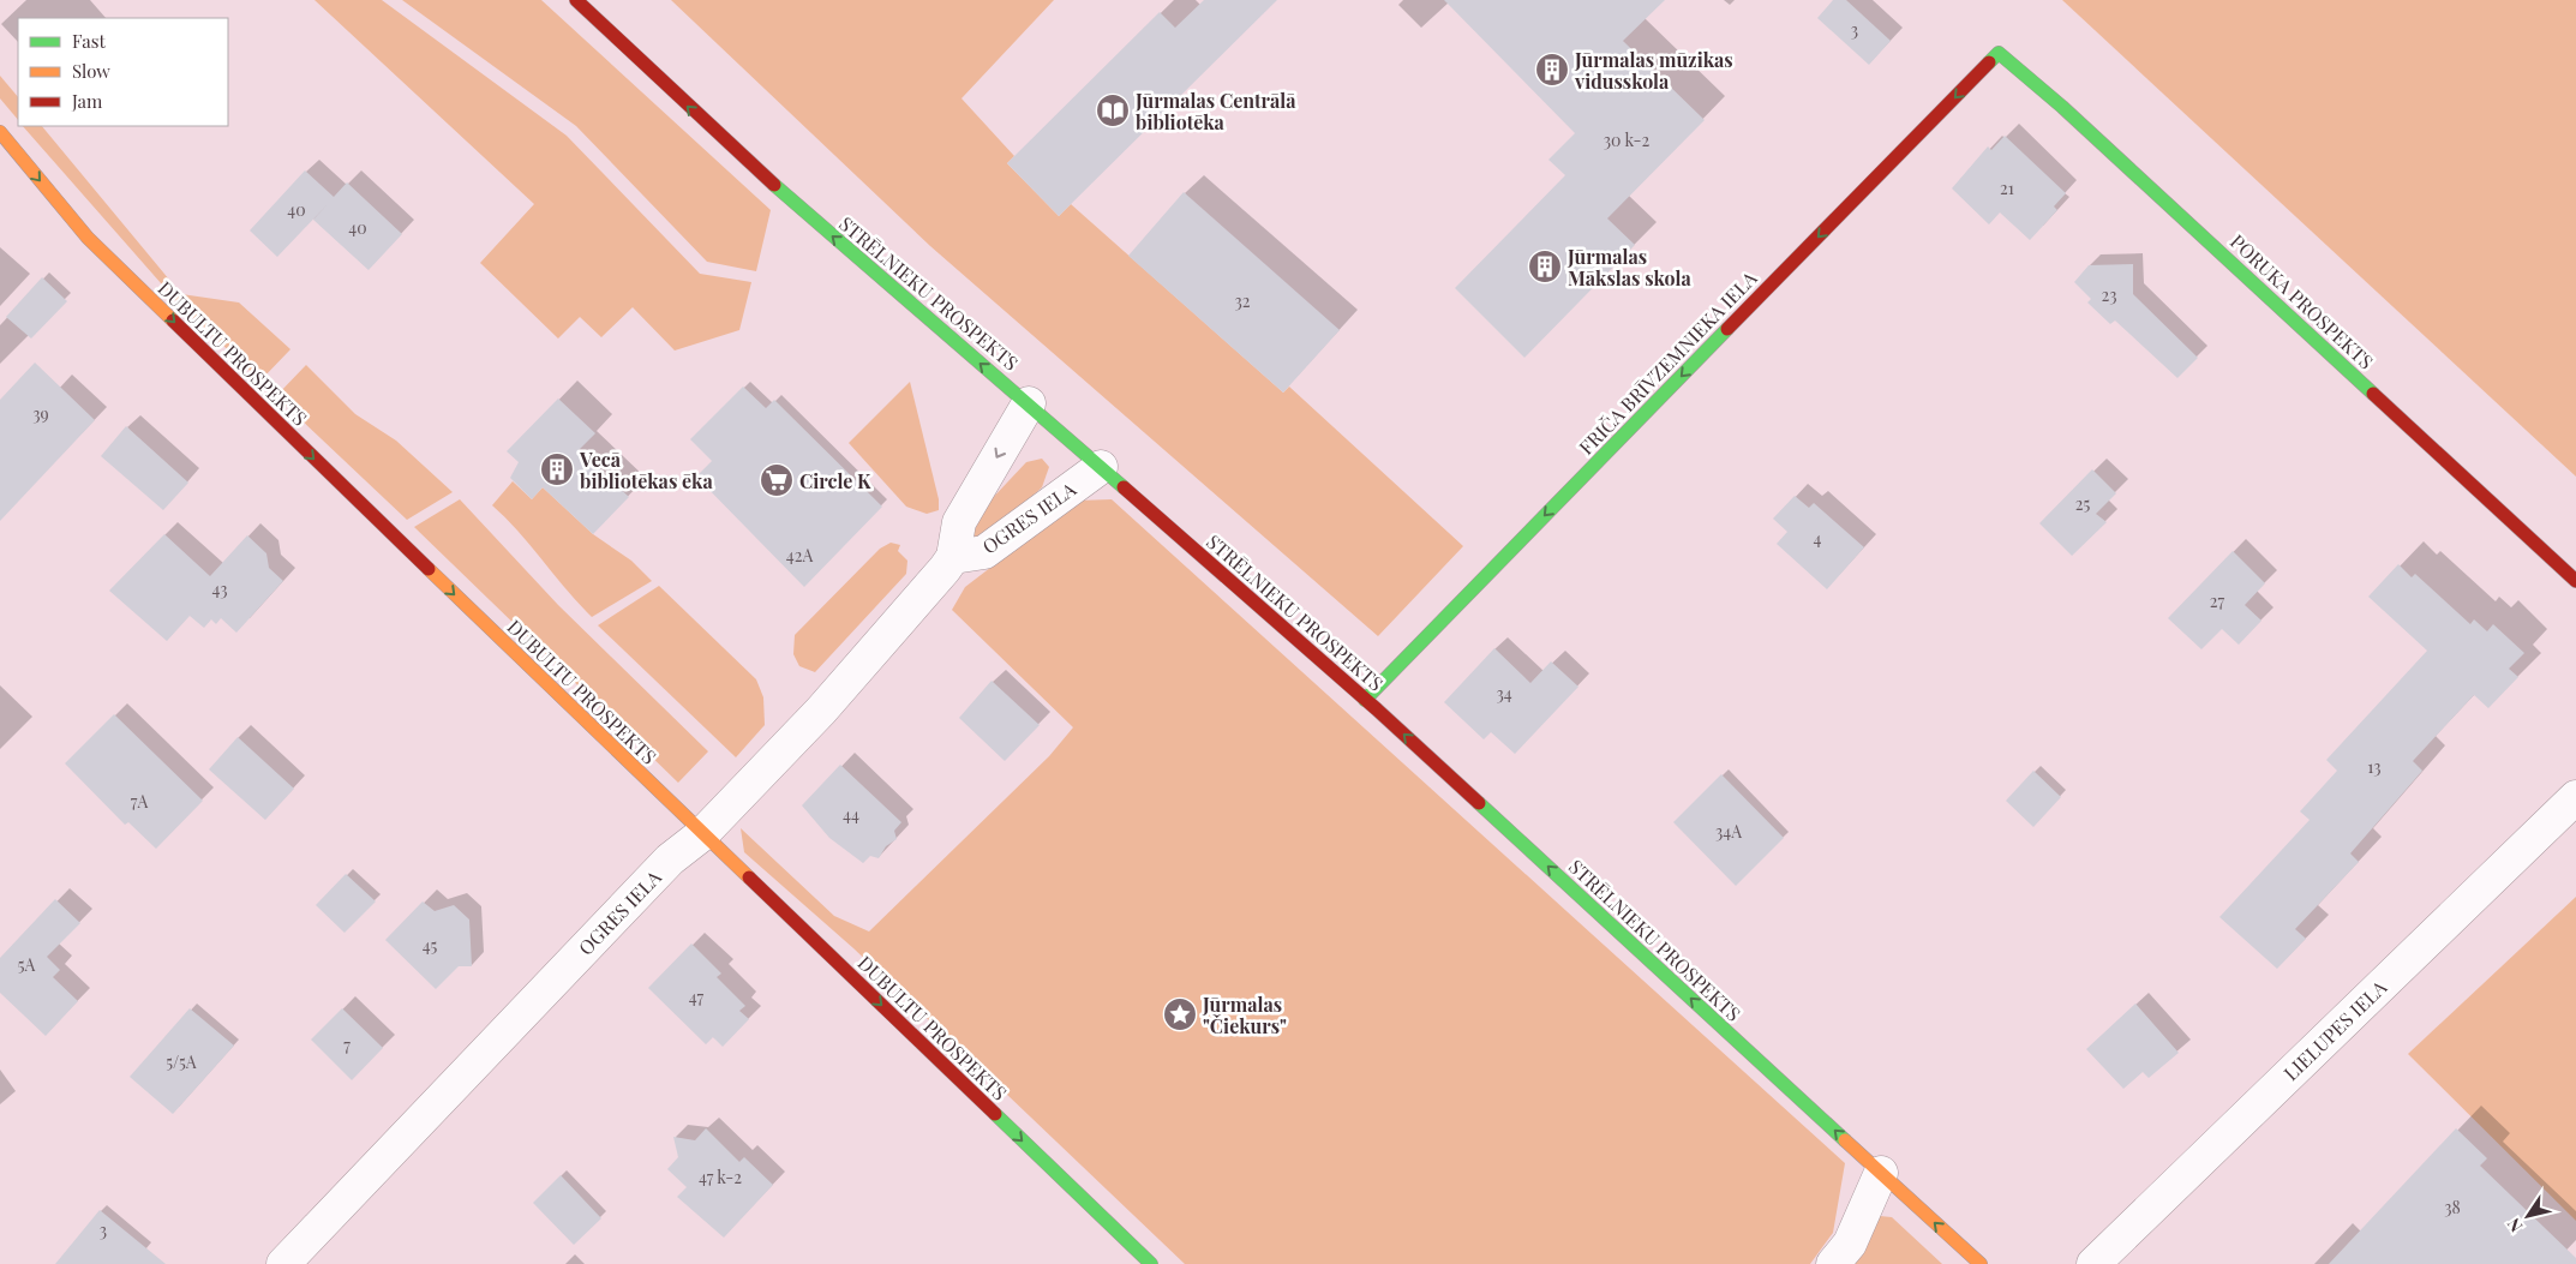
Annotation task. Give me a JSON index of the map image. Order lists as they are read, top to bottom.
{
  "streets": {
    "main road": [
      "STRĒLNIEKU PROSPEKTS",
      "PORUKA PROSPEKTS",
      "DUBULTU PROSPEKTS",
      "FRIČA BRĪVZEMNIEKA IELA"
    ],
    "street": ["OGRES IELA", "LIELUPES IELA"]
  },
  "crossings": [
    ["STRĒLNIEKU PROSPEKTS", "FRIČA BRĪVZEMNIEKA IELA"],
    ["STRĒLNIEKU PROSPEKTS", "OGRES IELA"],
    ["PORUKA PROSPEKTS", "FRIČA BRĪVZEMNIEKA IELA"],
    ["DUBULTU PROSPEKTS", "OGRES IELA"]
  ],
  "one_way": ["STRĒLNIEKU PROSPEKTS", "DUBULTU PROSPEKTS", "FRIČA BRĪVZEMNIEKA IELA"],
  "places": {
    "building": ["Jūrmalas mūzikas vidusskola", "Jūrmalas Mākslas skola", "Vecā bibliotēkas ēka"],
    "library": ["Jūrmalas Centrālā bibliotēka"],
    "supermarket": ["Circle K"],
    "place": ["Jūrmalas \"Čiekurs\""]
  },
  "house_numbers": [
    "3",
    "30 k-2",
    "21",
    "40",
    "40",
    "23",
    "32",
    "39",
    "25",
    "4",
    "42A",
    "43",
    "27",
    "34",
    "13",
    "7A",
    "44",
    "34A",
    "45",
    "5A",
    "47",
    "7",
    "5/5A",
    "47 k-2",
    "38",
    "3"
  ],
  "legend": ["Fast", "Slow", "Jam"],
  "north": "bottom left"
}
